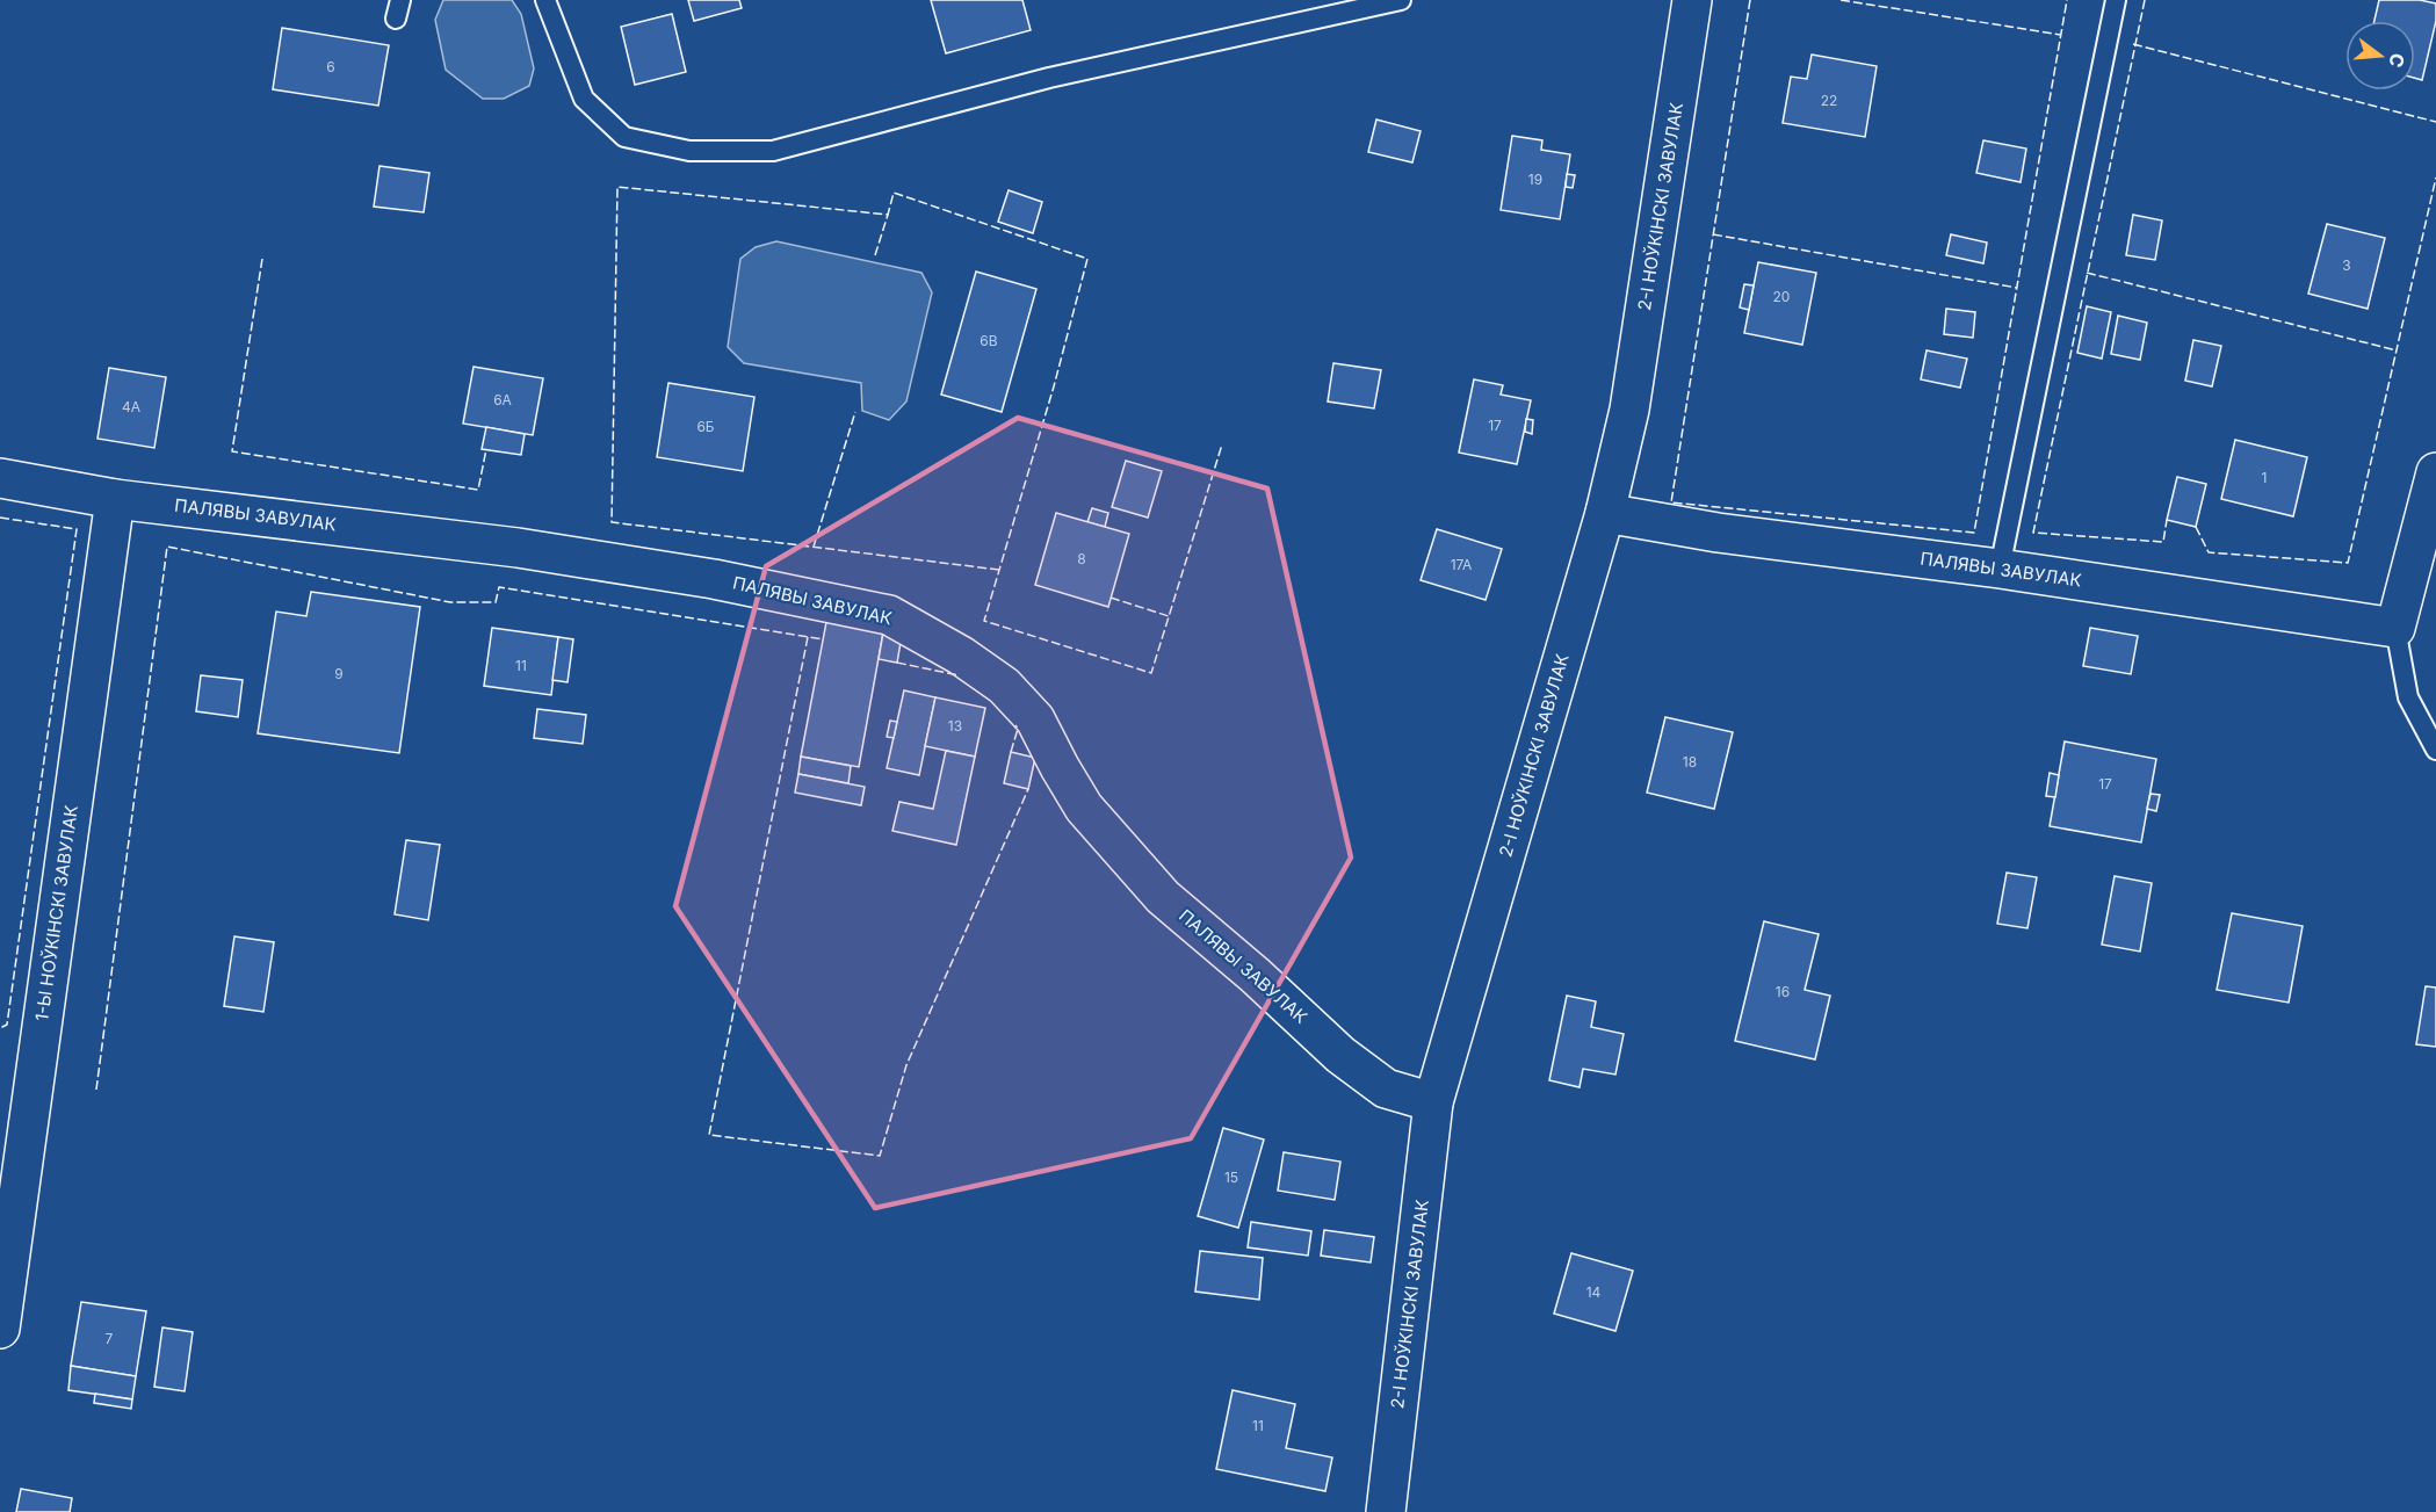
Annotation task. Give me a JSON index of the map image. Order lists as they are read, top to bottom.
{
  "streets": {
    "street": ["2-І НОЎКІНСКІ ЗАВУЛАК", "ПАЛЯВЫ ЗАВУЛАК", "1-Ы НОЎКІНСКІ ЗАВУЛАК"]
  },
  "crossings": [
    ["2-І НОЎКІНСКІ ЗАВУЛАК", "ПАЛЯВЫ ЗАВУЛАК"],
    ["ПАЛЯВЫ ЗАВУЛАК", "1-Ы НОЎКІНСКІ ЗАВУЛАК"]
  ],
  "house_numbers": [
    "6",
    "22",
    "19",
    "3",
    "20",
    "6В",
    "6А",
    "4А",
    "17",
    "6Б",
    "1",
    "8",
    "17А",
    "11",
    "9",
    "13",
    "18",
    "17",
    "16",
    "15",
    "14",
    "7",
    "11"
  ],
  "north": "right"
}
